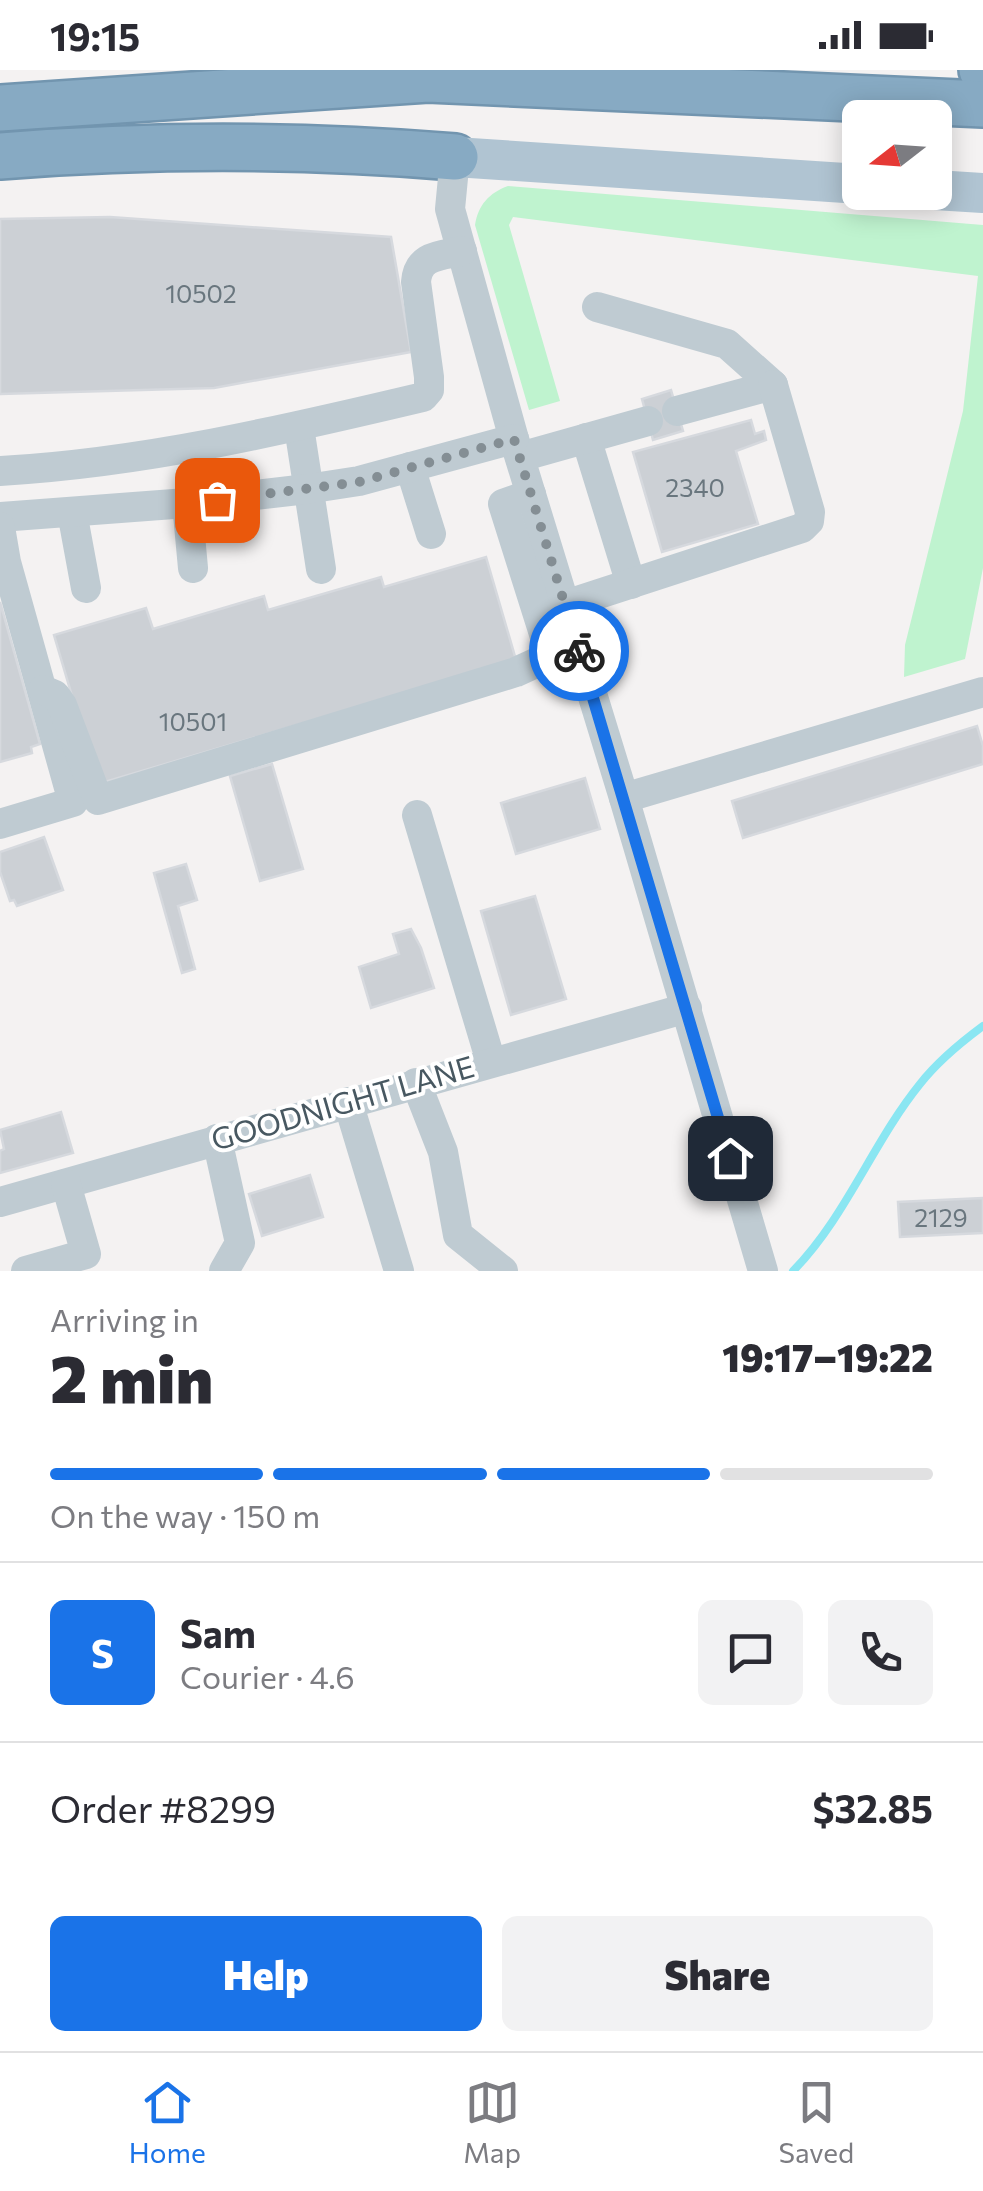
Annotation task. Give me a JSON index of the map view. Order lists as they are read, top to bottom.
{
  "streets": {
    "street": ["GOODNIGHT LANE"]
  },
  "house_numbers": [
    "10502",
    "2340",
    "10501",
    "2129"
  ],
  "north": "left",
  "page": {
    "status": "19:15",
    "heading": ["2 min", "Arriving in", "19:17–19:22"],
    "panel": [
      "Sam",
      "Courier · 4.6",
      "Order #8299",
      "$32.85"
    ],
    "bar": "On the way · 150 m",
    "round": "S",
    "buttons": ["Help", "Share"],
    "tabs": ["Home", "Map", "Saved"]
  }
}
